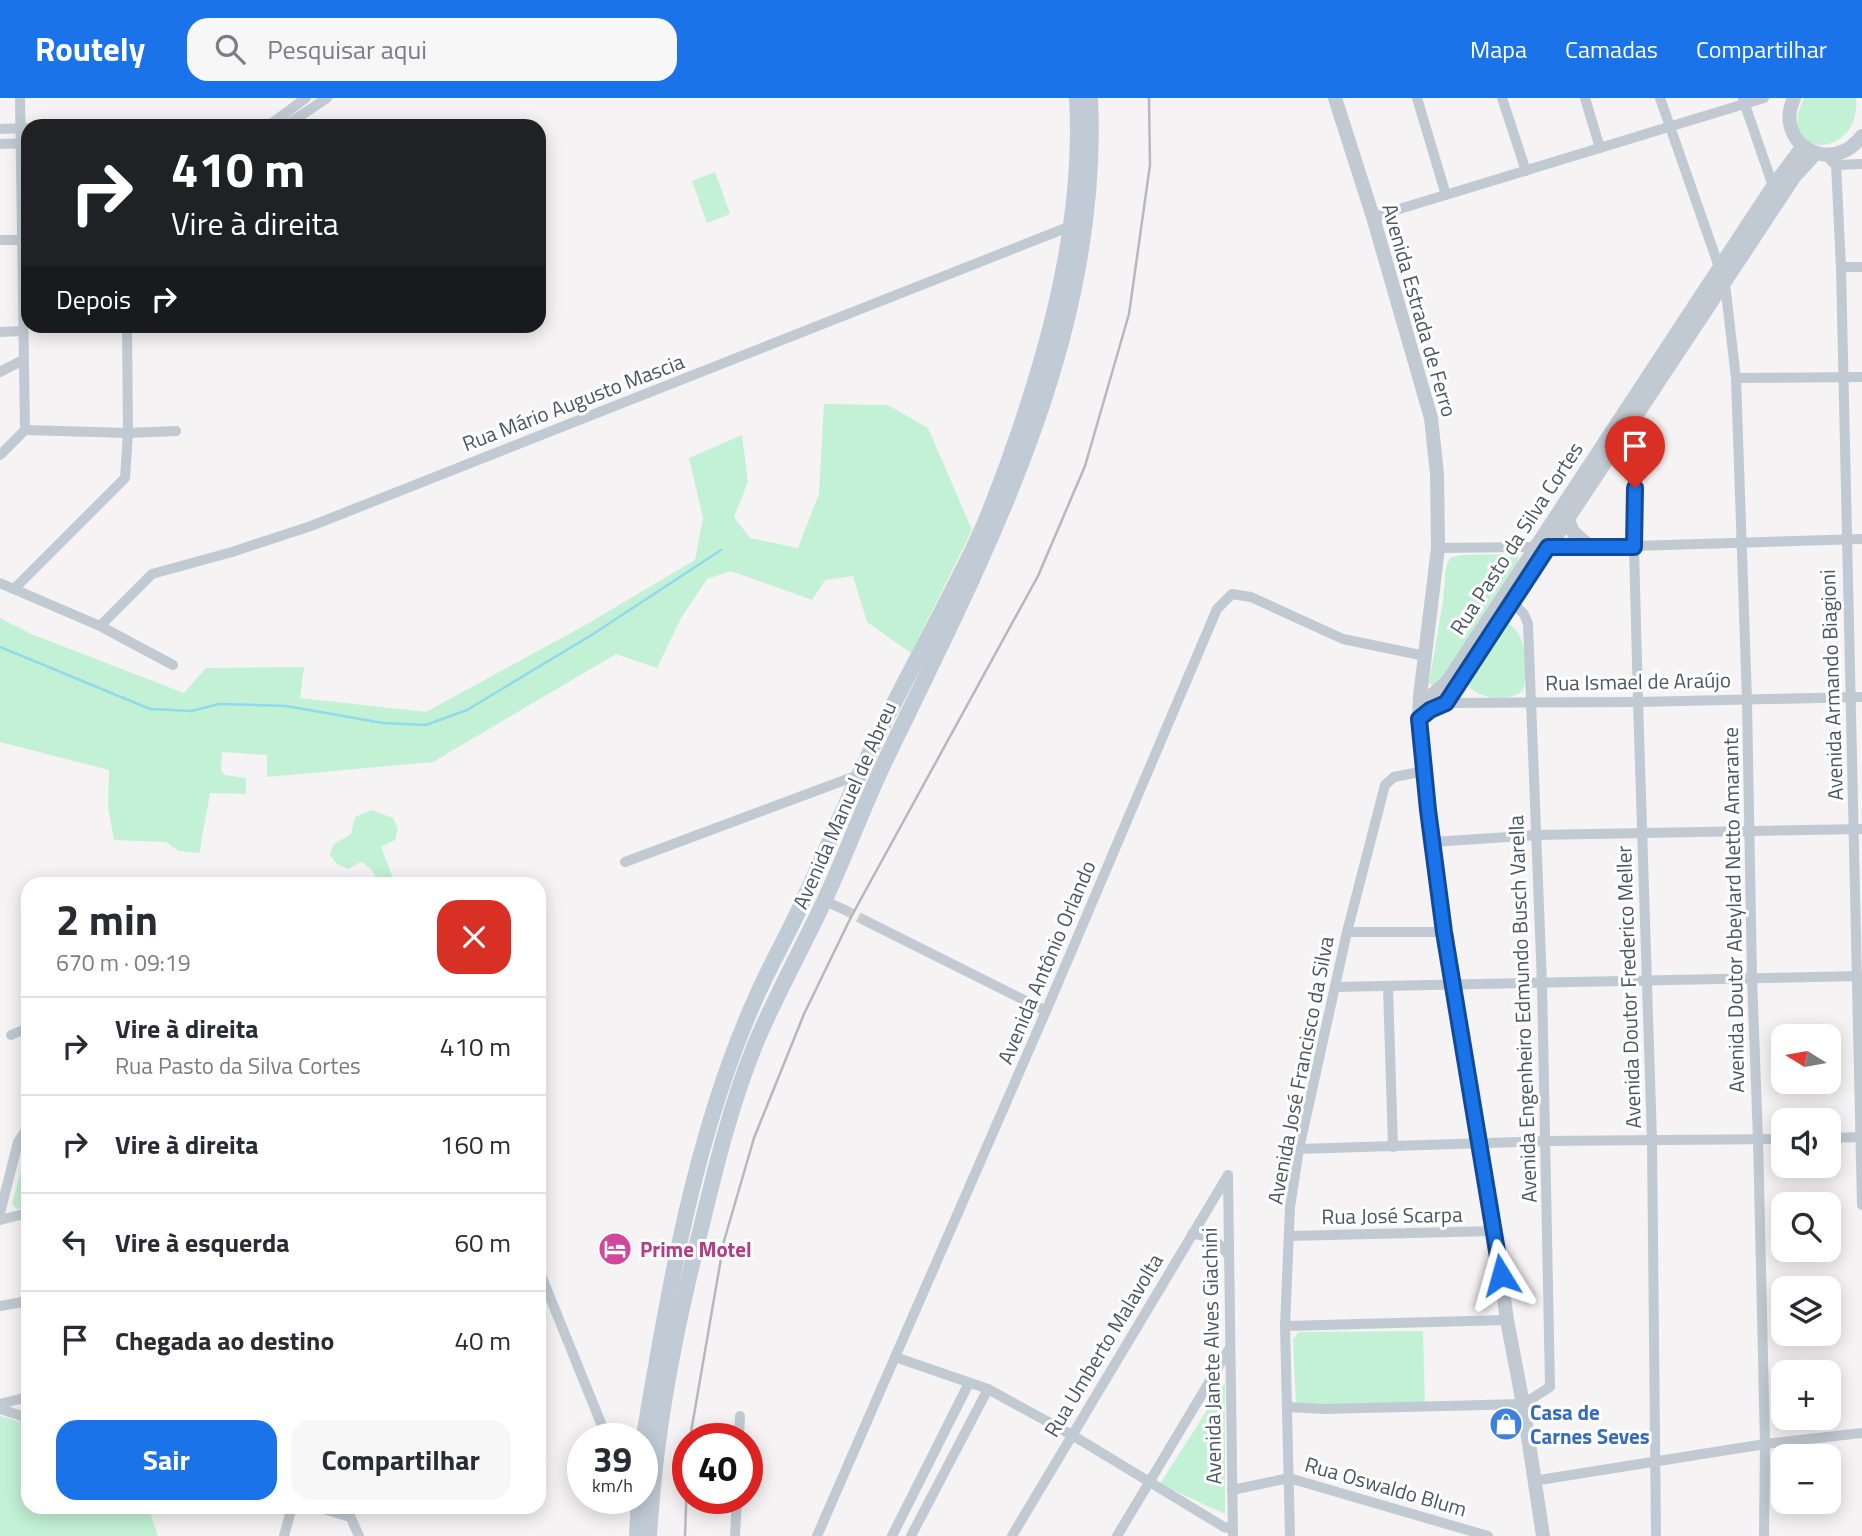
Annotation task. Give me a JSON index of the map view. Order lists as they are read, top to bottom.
{
  "streets": {
    "main road": ["Avenida Manuel de Abreu"],
    "street": [
      "Avenida Estrada de Ferro",
      "Rua Mário Augusto Mascia",
      "Rua Pasto da Silva Cortes",
      "Rua Ismael de Araújo",
      "Avenida Armando Biagioni",
      "Avenida Doutor Abeylard Netto Amarante",
      "Avenida Antônio Orlando",
      "Avenida Doutor Frederico Meller",
      "Avenida Engenheiro Edmundo Busch Varella",
      "Avenida José Francisco da Silva",
      "Rua José Scarpa",
      "Rua Umberto Malavolta",
      "Avenida Janete Alves Giachini",
      "Rua Oswaldo Blum"
    ]
  },
  "crossings": [
    ["Avenida Estrada de Ferro", "Rua Pasto da Silva Cortes"],
    ["Avenida Estrada de Ferro", "Avenida Antônio Orlando"],
    ["Avenida Estrada de Ferro", "Avenida Engenheiro Edmundo Busch Varella"],
    ["Avenida Estrada de Ferro", "Avenida José Francisco da Silva"],
    ["Avenida Estrada de Ferro", "Rua José Scarpa"],
    ["Rua Mário Augusto Mascia", "Avenida Manuel de Abreu"],
    ["Rua Pasto da Silva Cortes", "Rua Ismael de Araújo"],
    ["Rua Pasto da Silva Cortes", "Avenida Doutor Abeylard Netto Amarante"],
    ["Rua Pasto da Silva Cortes", "Avenida Doutor Frederico Meller"],
    ["Rua Pasto da Silva Cortes", "Avenida Engenheiro Edmundo Busch Varella"],
    ["Rua Ismael de Araújo", "Avenida Armando Biagioni"],
    ["Rua Ismael de Araújo", "Avenida Doutor Abeylard Netto Amarante"],
    ["Rua Ismael de Araújo", "Avenida Doutor Frederico Meller"],
    ["Rua Ismael de Araújo", "Avenida Engenheiro Edmundo Busch Varella"],
    ["Avenida José Francisco da Silva", "Rua José Scarpa"],
    ["Avenida José Francisco da Silva", "Rua Oswaldo Blum"],
    ["Rua Umberto Malavolta", "Avenida Janete Alves Giachini"],
    ["Avenida Janete Alves Giachini", "Rua Oswaldo Blum"]
  ],
  "places": {
    "hotel": ["Prime Motel"],
    "shop": ["Casa de Carnes Seves"]
  },
  "north": "left",
  "page": {
    "header": "Routely",
    "search": "Pesquisar aqui",
    "nav": ["Mapa", "Camadas", "Compartilhar"],
    "turn": ["410 m", "Vire à direita"],
    "then": "Depois",
    "heading": ["2 min", "670 m · 09:19"],
    "list": [
      {
        "name": "Vire à direita",
        "note": "Rua Pasto da Silva Cortes",
        "value": "410 m"
      },
      {
        "name": "Vire à direita",
        "value": "160 m"
      },
      {
        "name": "Vire à esquerda",
        "value": "60 m"
      },
      {
        "name": "Chegada ao destino",
        "value": "40 m"
      }
    ],
    "map_buttons": ["+", "−"],
    "buttons": ["Sair", "Compartilhar"],
    "speed": "39 km/h",
    "limit": "40"
  }
}
